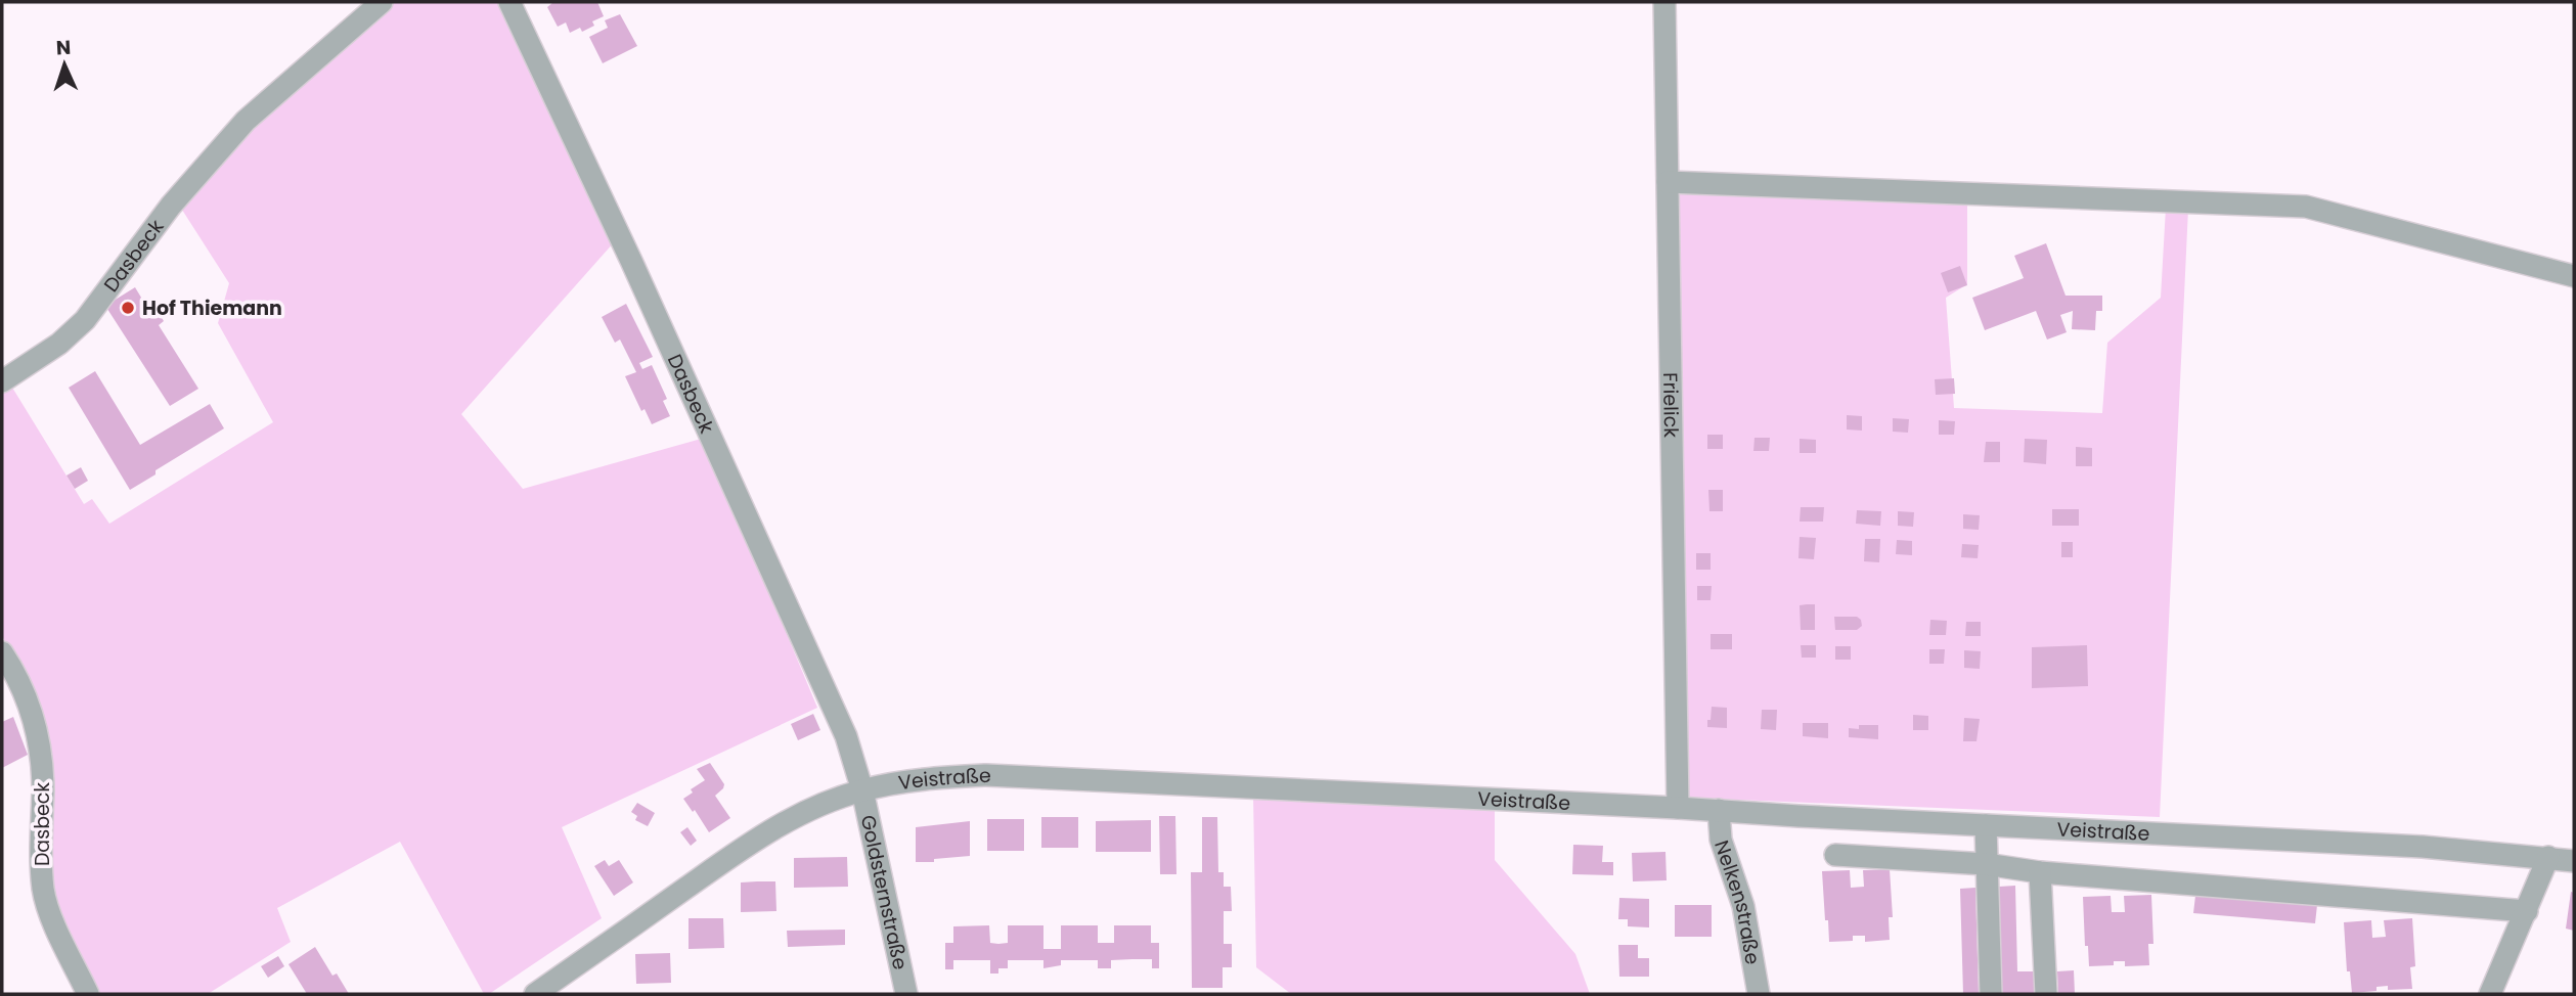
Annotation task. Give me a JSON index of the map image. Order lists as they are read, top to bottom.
{
  "streets": {
    "street": [
      "Dasbeck",
      "Frielick",
      "Veistraße",
      "Goldsternstraße",
      "Nelkenstraße"
    ]
  },
  "crossings": [
    ["Dasbeck", "Veistraße"],
    ["Dasbeck", "Goldsternstraße"],
    ["Frielick", "Veistraße"],
    ["Veistraße", "Goldsternstraße"],
    ["Veistraße", "Nelkenstraße"]
  ],
  "places": ["Hof Thiemann"],
  "north": "top"
}
